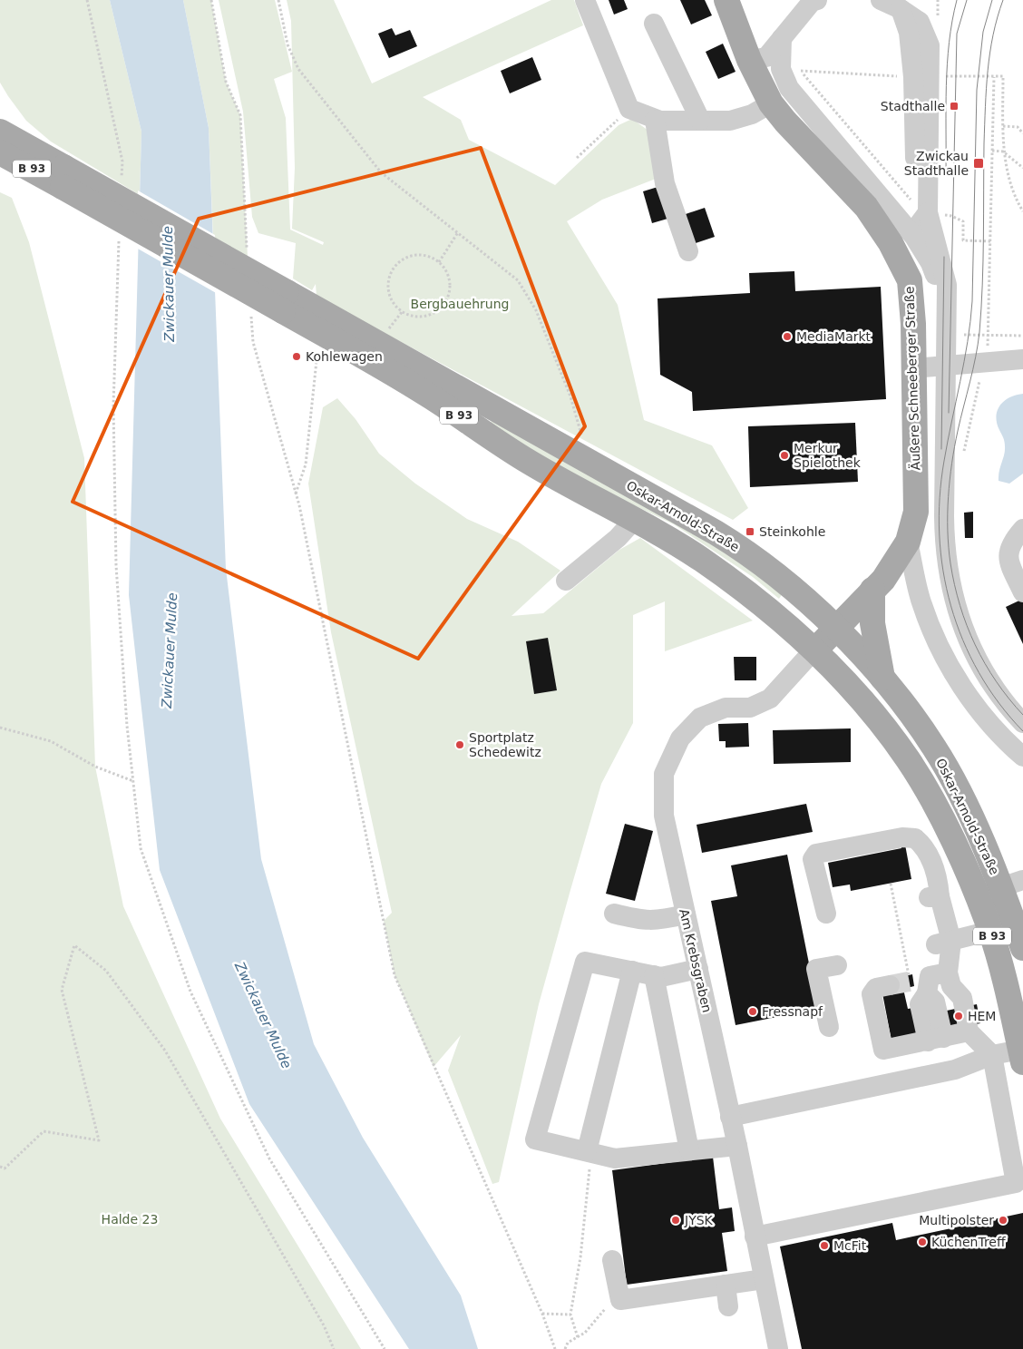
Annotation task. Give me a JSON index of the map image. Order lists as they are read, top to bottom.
{
  "streets": {
    "main road": ["B 93", "Äußere Schneeberger Straße", "Oskar-Arnold-Straße"],
    "street": ["Am Krebsgraben"]
  },
  "crossings": [
    ["B 93", "Oskar-Arnold-Straße"],
    ["Äußere Schneeberger Straße", "Oskar-Arnold-Straße"],
    ["Äußere Schneeberger Straße", "Am Krebsgraben"],
    ["Oskar-Arnold-Straße", "Am Krebsgraben"]
  ],
  "water": ["Zwickauer Mulde"],
  "parks": ["Bergbauehrung", "Halde 23"],
  "places": {
    "transit": ["Stadthalle", "Zwickau Stadthalle", "Steinkohle"],
    "other": [
      "MediaMarkt",
      "Kohlewagen",
      "Merkur Spielothek",
      "Sportplatz Schedewitz",
      "Fressnapf",
      "HEM",
      "JYSK",
      "Multipolster",
      "KüchenTreff",
      "McFit"
    ]
  }
}
